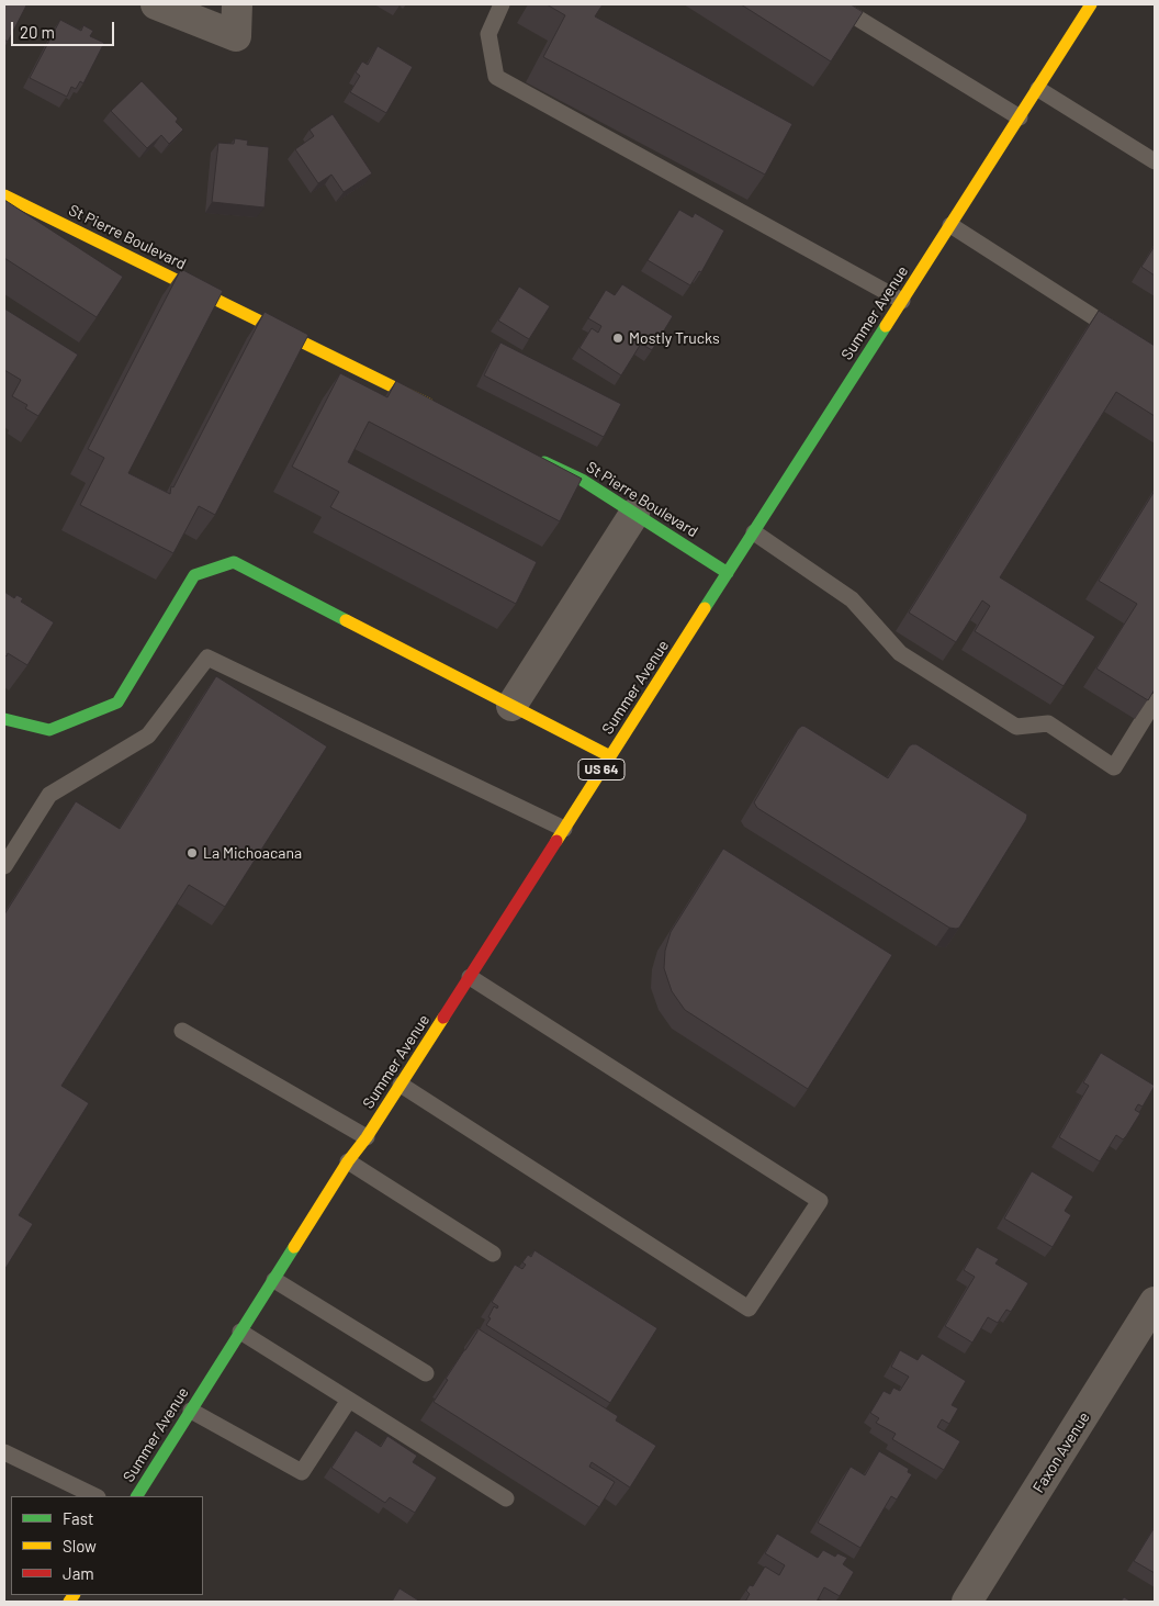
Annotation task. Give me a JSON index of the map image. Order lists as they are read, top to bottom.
{
  "streets": {
    "main road": ["St Pierre Boulevard", "Summer Avenue", "US 64"],
    "street": ["Faxon Avenue"]
  },
  "crossings": [
    ["St Pierre Boulevard", "Summer Avenue"]
  ],
  "places": ["Mostly Trucks", "La Michoacana"],
  "legend": ["Fast", "Slow", "Jam"],
  "scale_bar": "20 m"
}
